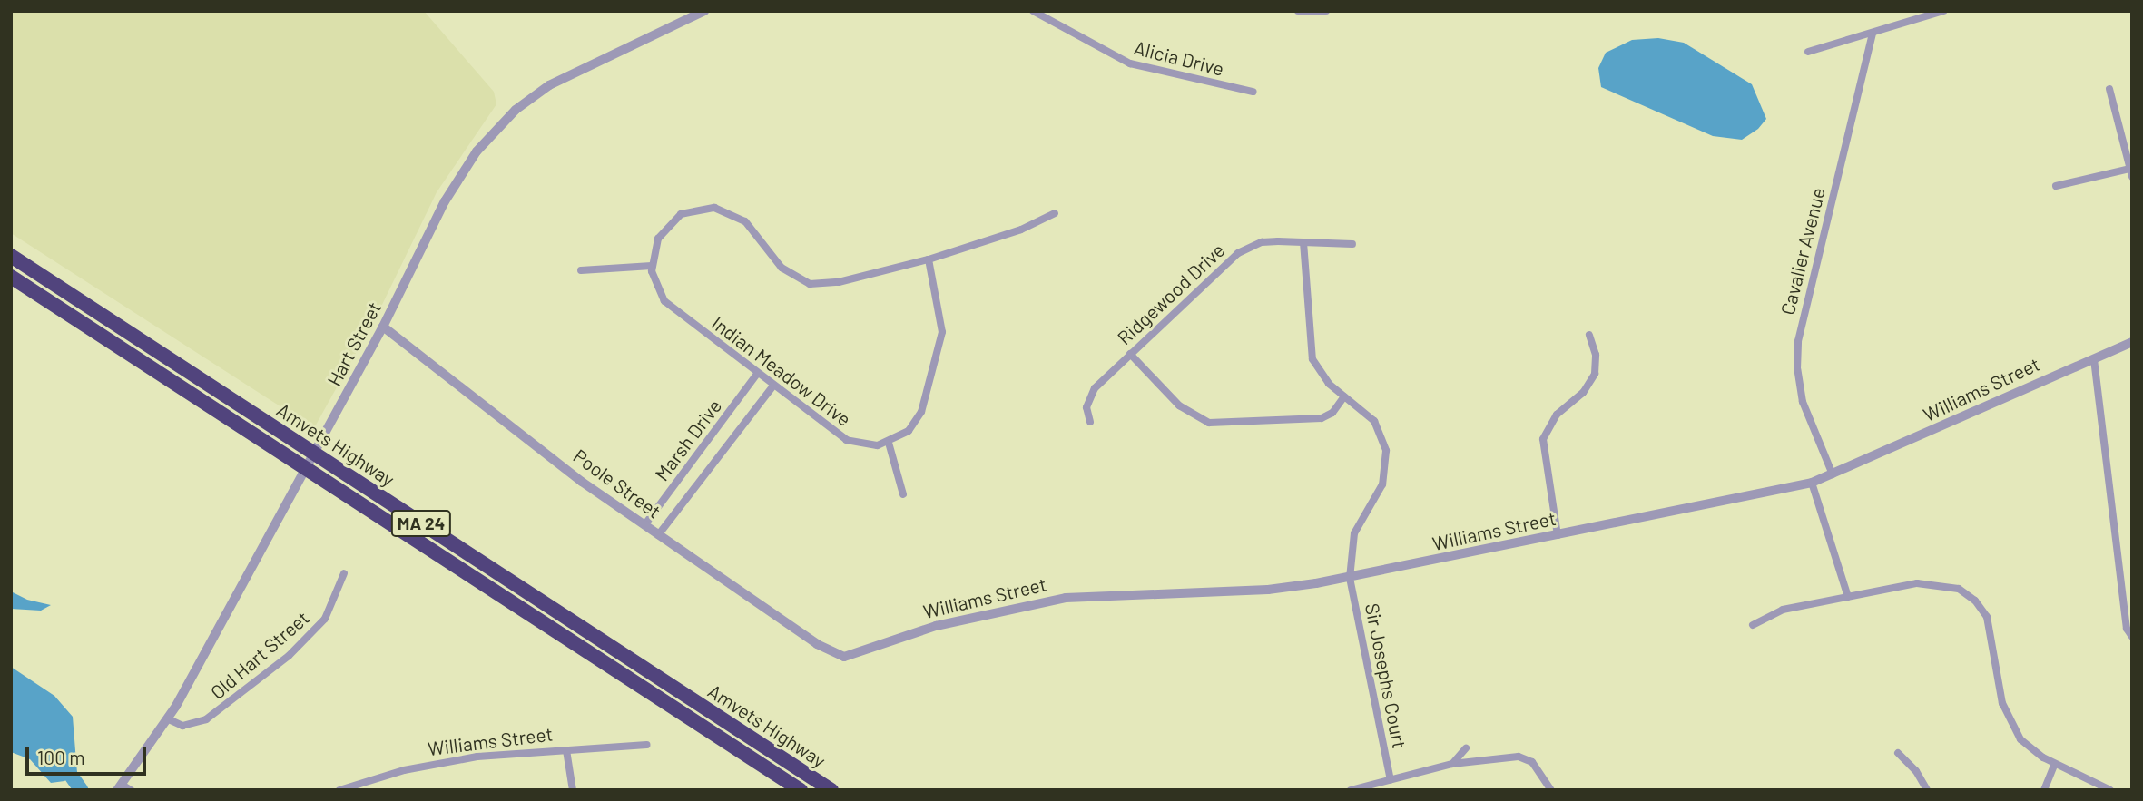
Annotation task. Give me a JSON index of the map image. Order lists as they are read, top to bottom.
{
  "streets": {
    "highway": ["Amvets Highway", "MA 24"],
    "street": [
      "Alicia Drive",
      "Cavalier Avenue",
      "Ridgewood Drive",
      "Hart Street",
      "Indian Meadow Drive",
      "Williams Street",
      "Marsh Drive",
      "Poole Street",
      "Old Hart Street",
      "Sir Josephs Court"
    ]
  },
  "crossings": [
    ["Cavalier Avenue", "Williams Street"],
    ["Ridgewood Drive", "Sir Josephs Court"],
    ["Hart Street", "Poole Street"],
    ["Hart Street", "Old Hart Street"],
    ["Indian Meadow Drive", "Marsh Drive"],
    ["Williams Street", "Poole Street"],
    ["Williams Street", "Sir Josephs Court"],
    ["Marsh Drive", "Poole Street"]
  ],
  "scale_bar": "100 m"
}
